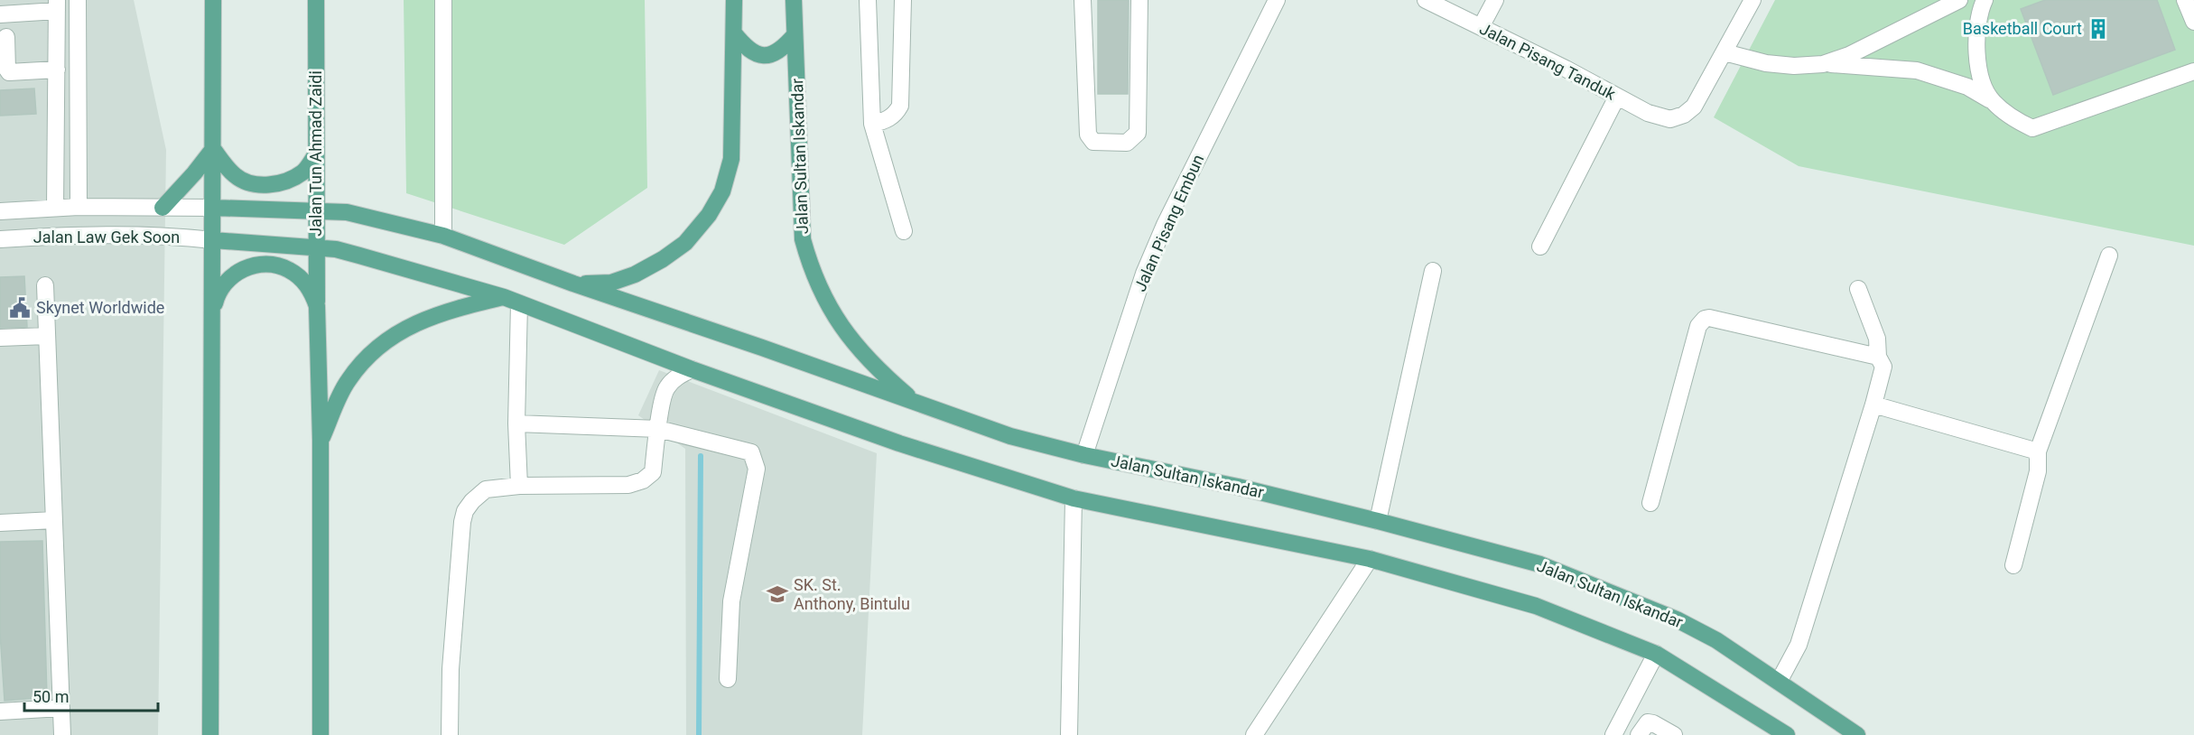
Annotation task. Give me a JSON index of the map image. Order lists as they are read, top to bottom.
{
  "streets": {
    "main road": ["Jalan Tun Ahmad Zaidi", "Jalan Sultan Iskandar"],
    "street": ["Jalan Pisang Tanduk", "Jalan Pisang Embun", "Jalan Law Gek Soon"]
  },
  "crossings": [
    ["Jalan Sultan Iskandar", "Jalan Pisang Embun"]
  ],
  "places": {
    "building": ["Basketball Court"],
    "public building": ["Skynet Worldwide"],
    "school or university": ["SK. St. Anthony, Bintulu"]
  },
  "scale_bar": "50 m"
}
